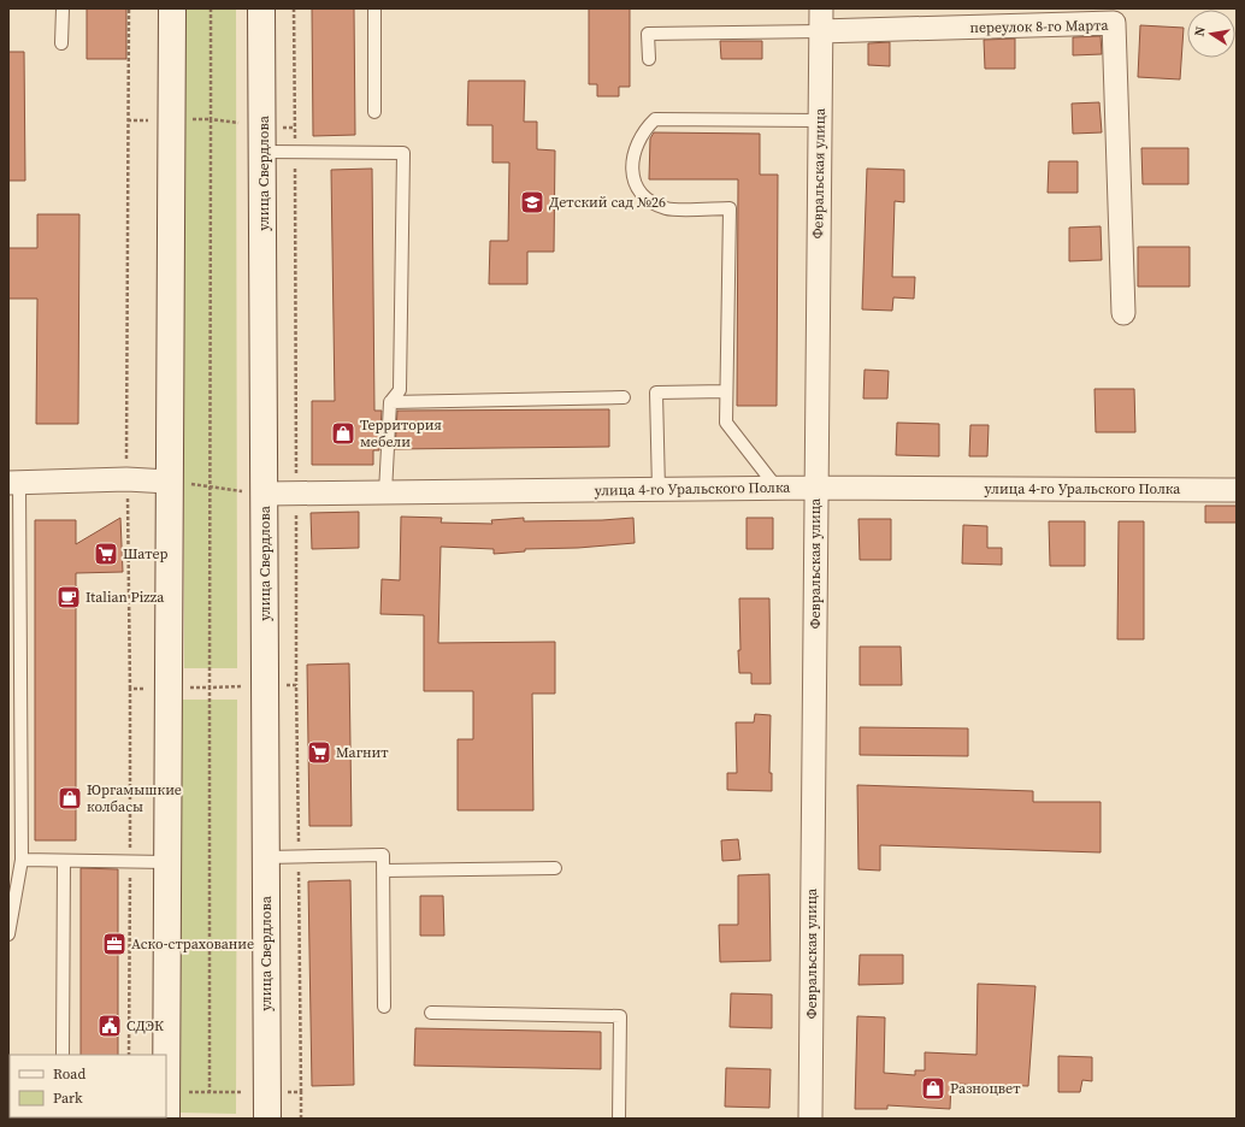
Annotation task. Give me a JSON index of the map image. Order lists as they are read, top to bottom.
{
  "streets": {
    "main road": ["улица Свердлова"],
    "street": ["переулок 8-го Марта", "Февральская улица", "улица 4-го Уральского Полка"]
  },
  "crossings": [
    ["переулок 8-го Марта", "Февральская улица"],
    ["улица Свердлова", "улица 4-го Уральского Полка"],
    ["Февральская улица", "улица 4-го Уральского Полка"]
  ],
  "places": {
    "school or university": ["Детский сад №26"],
    "shop": ["Территория мебели", "Юргамышкие колбасы", "Разноцвет"],
    "supermarket": ["Шатер", "Магнит"],
    "cafe": ["Italian Pizza"],
    "office": ["Аско-страхование"],
    "public building": ["СДЭК"]
  },
  "legend": ["Road", "Park"],
  "north": "left"
}
